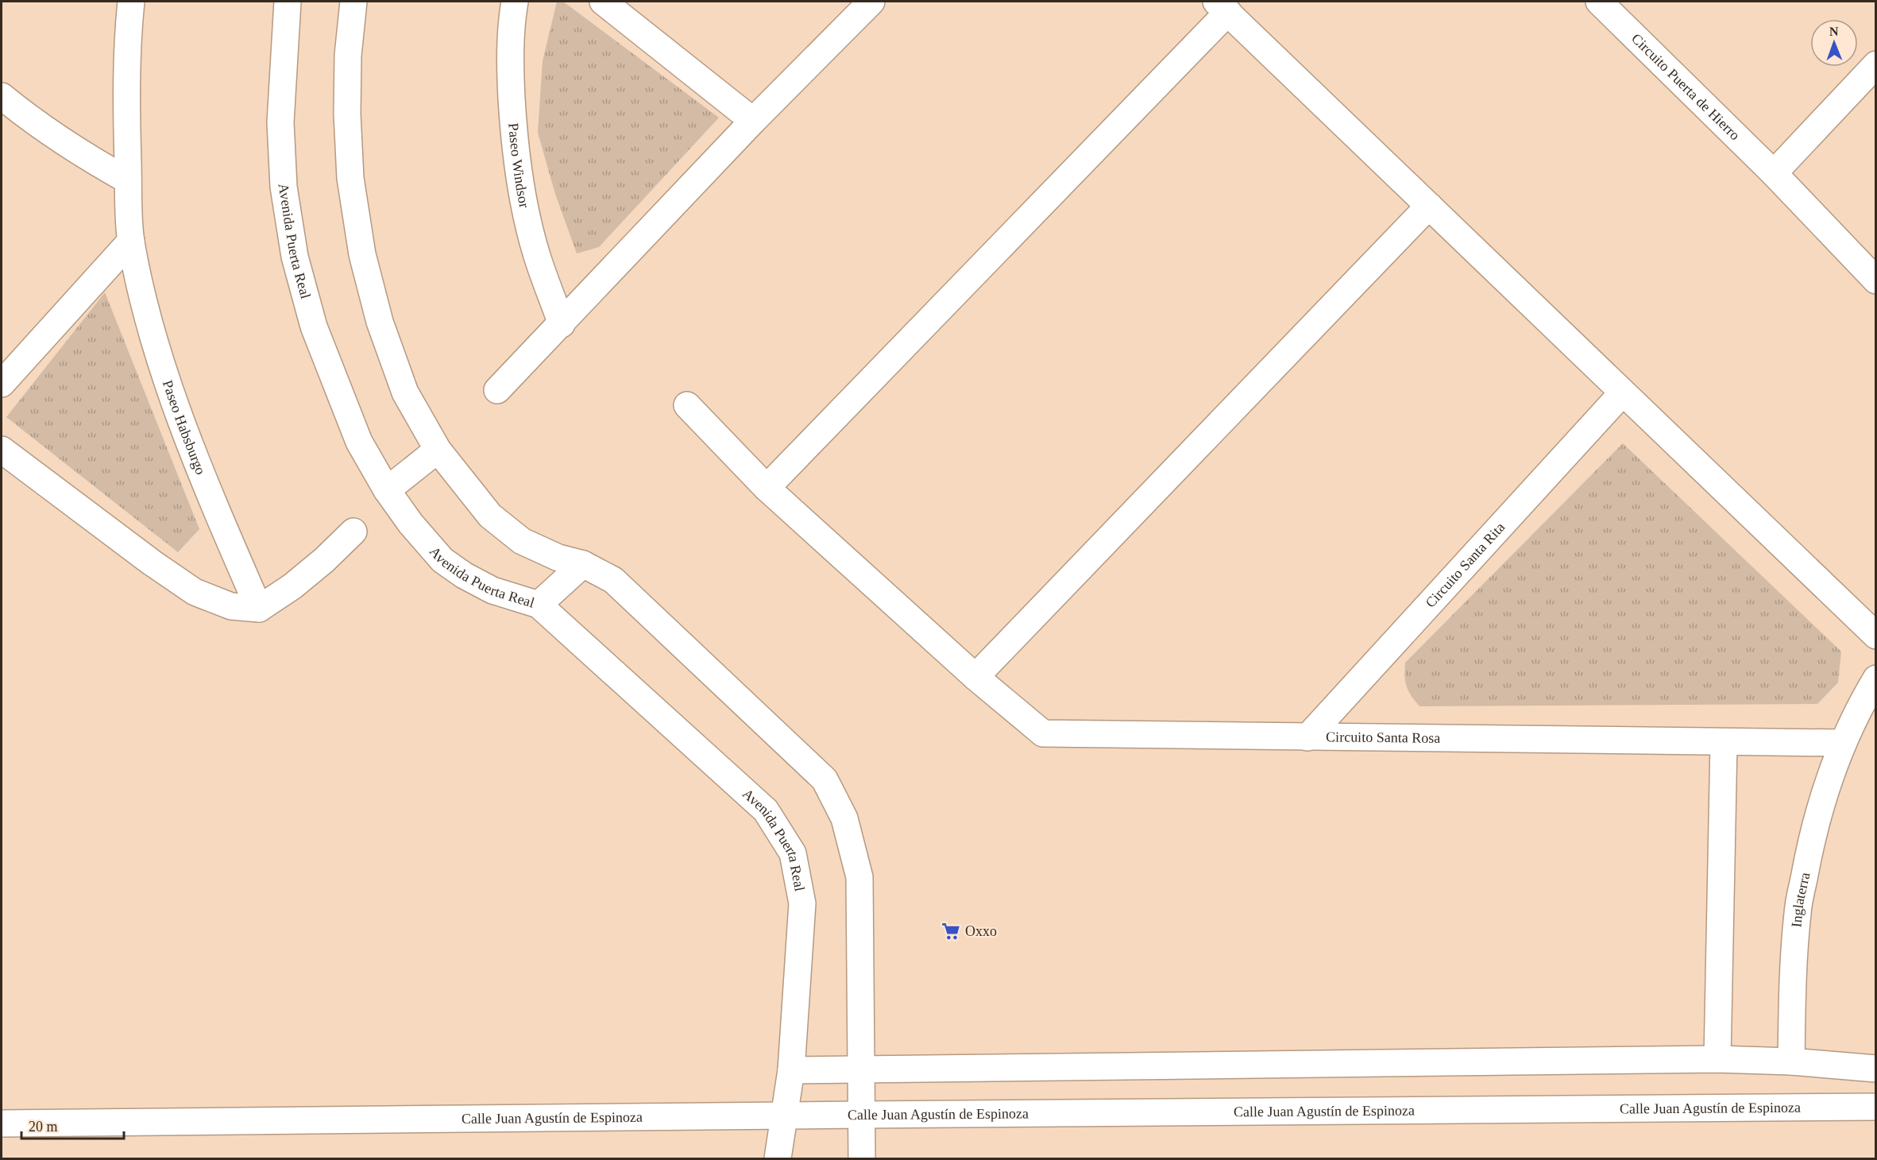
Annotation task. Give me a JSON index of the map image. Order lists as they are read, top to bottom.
{
  "streets": {
    "street": [
      "Circuito Puerta de Hierro",
      "Paseo Windsor",
      "Avenida Puerta Real",
      "Paseo Habsburgo",
      "Circuito Santa Rita",
      "Circuito Santa Rosa",
      "Inglaterra",
      "Calle Juan Agustín de Espinoza"
    ]
  },
  "crossings": [
    ["Avenida Puerta Real", "Calle Juan Agustín de Espinoza"],
    ["Circuito Santa Rita", "Circuito Santa Rosa"],
    ["Circuito Santa Rosa", "Inglaterra"]
  ],
  "places": {
    "supermarket": ["Oxxo"]
  },
  "scale_bar": "20 m",
  "north": "top"
}
